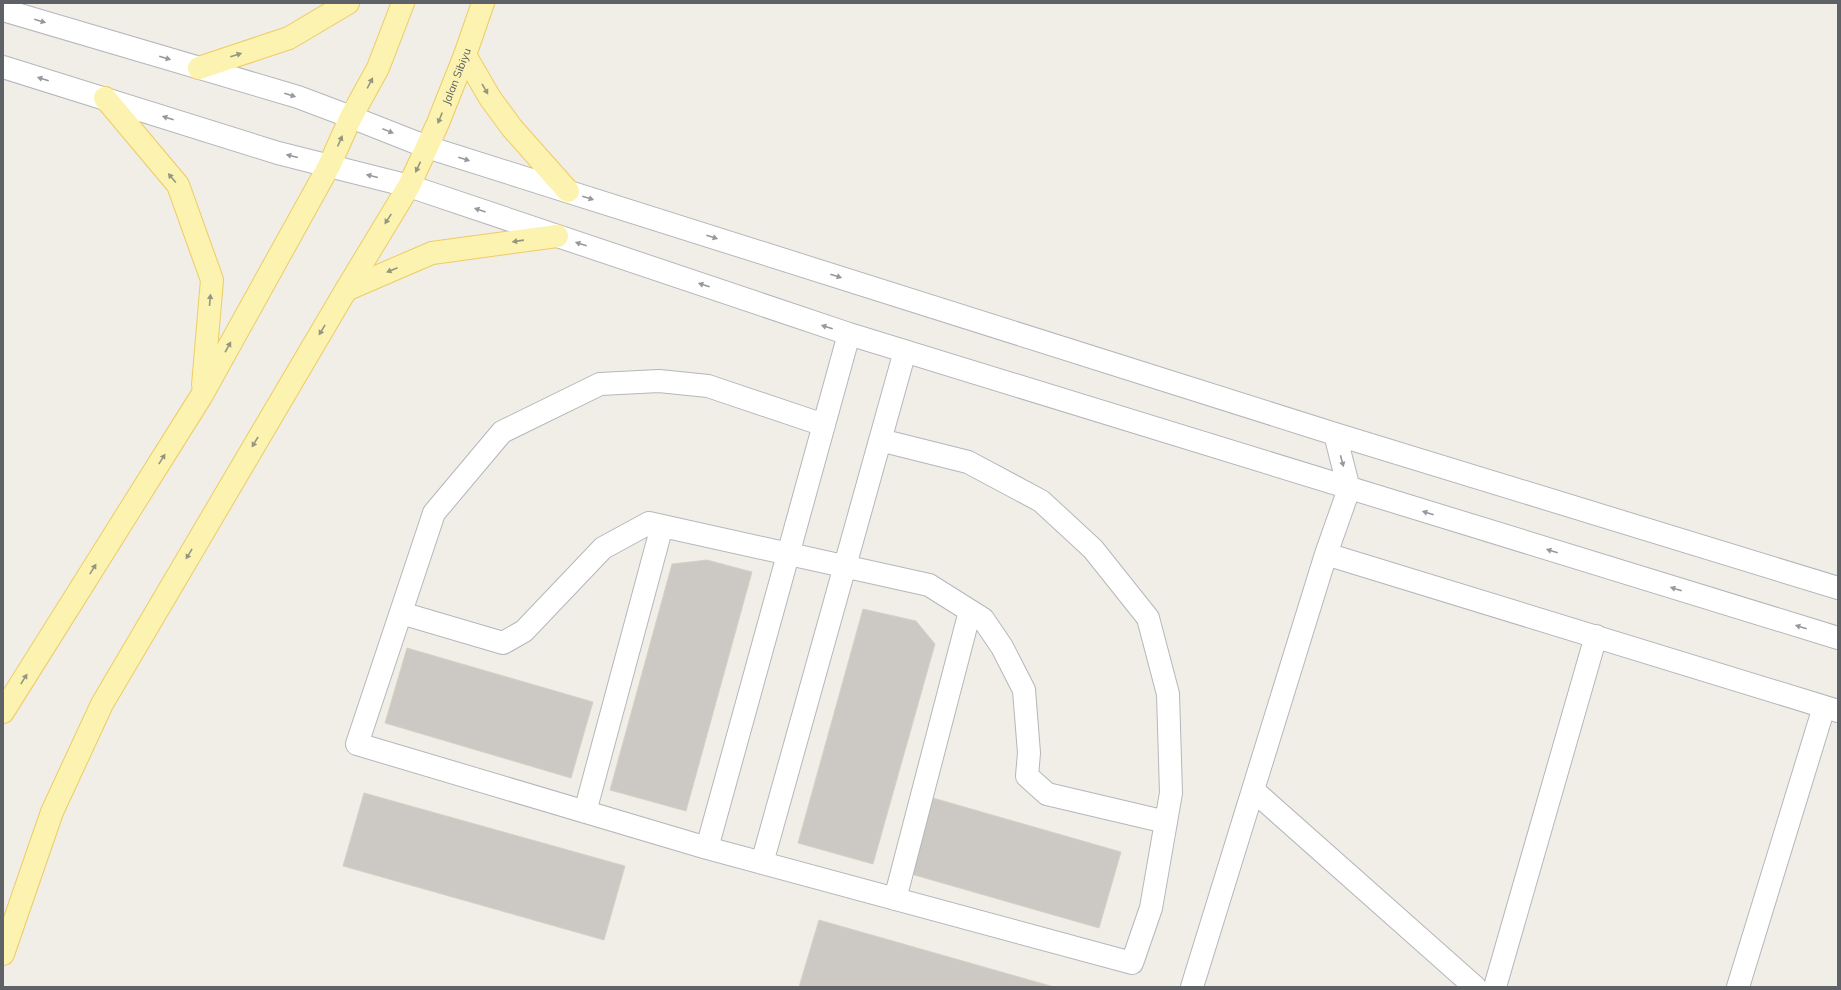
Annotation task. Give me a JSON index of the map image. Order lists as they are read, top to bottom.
{
  "streets": {
    "main road": ["Jalan Sibiyu"]
  }
}
